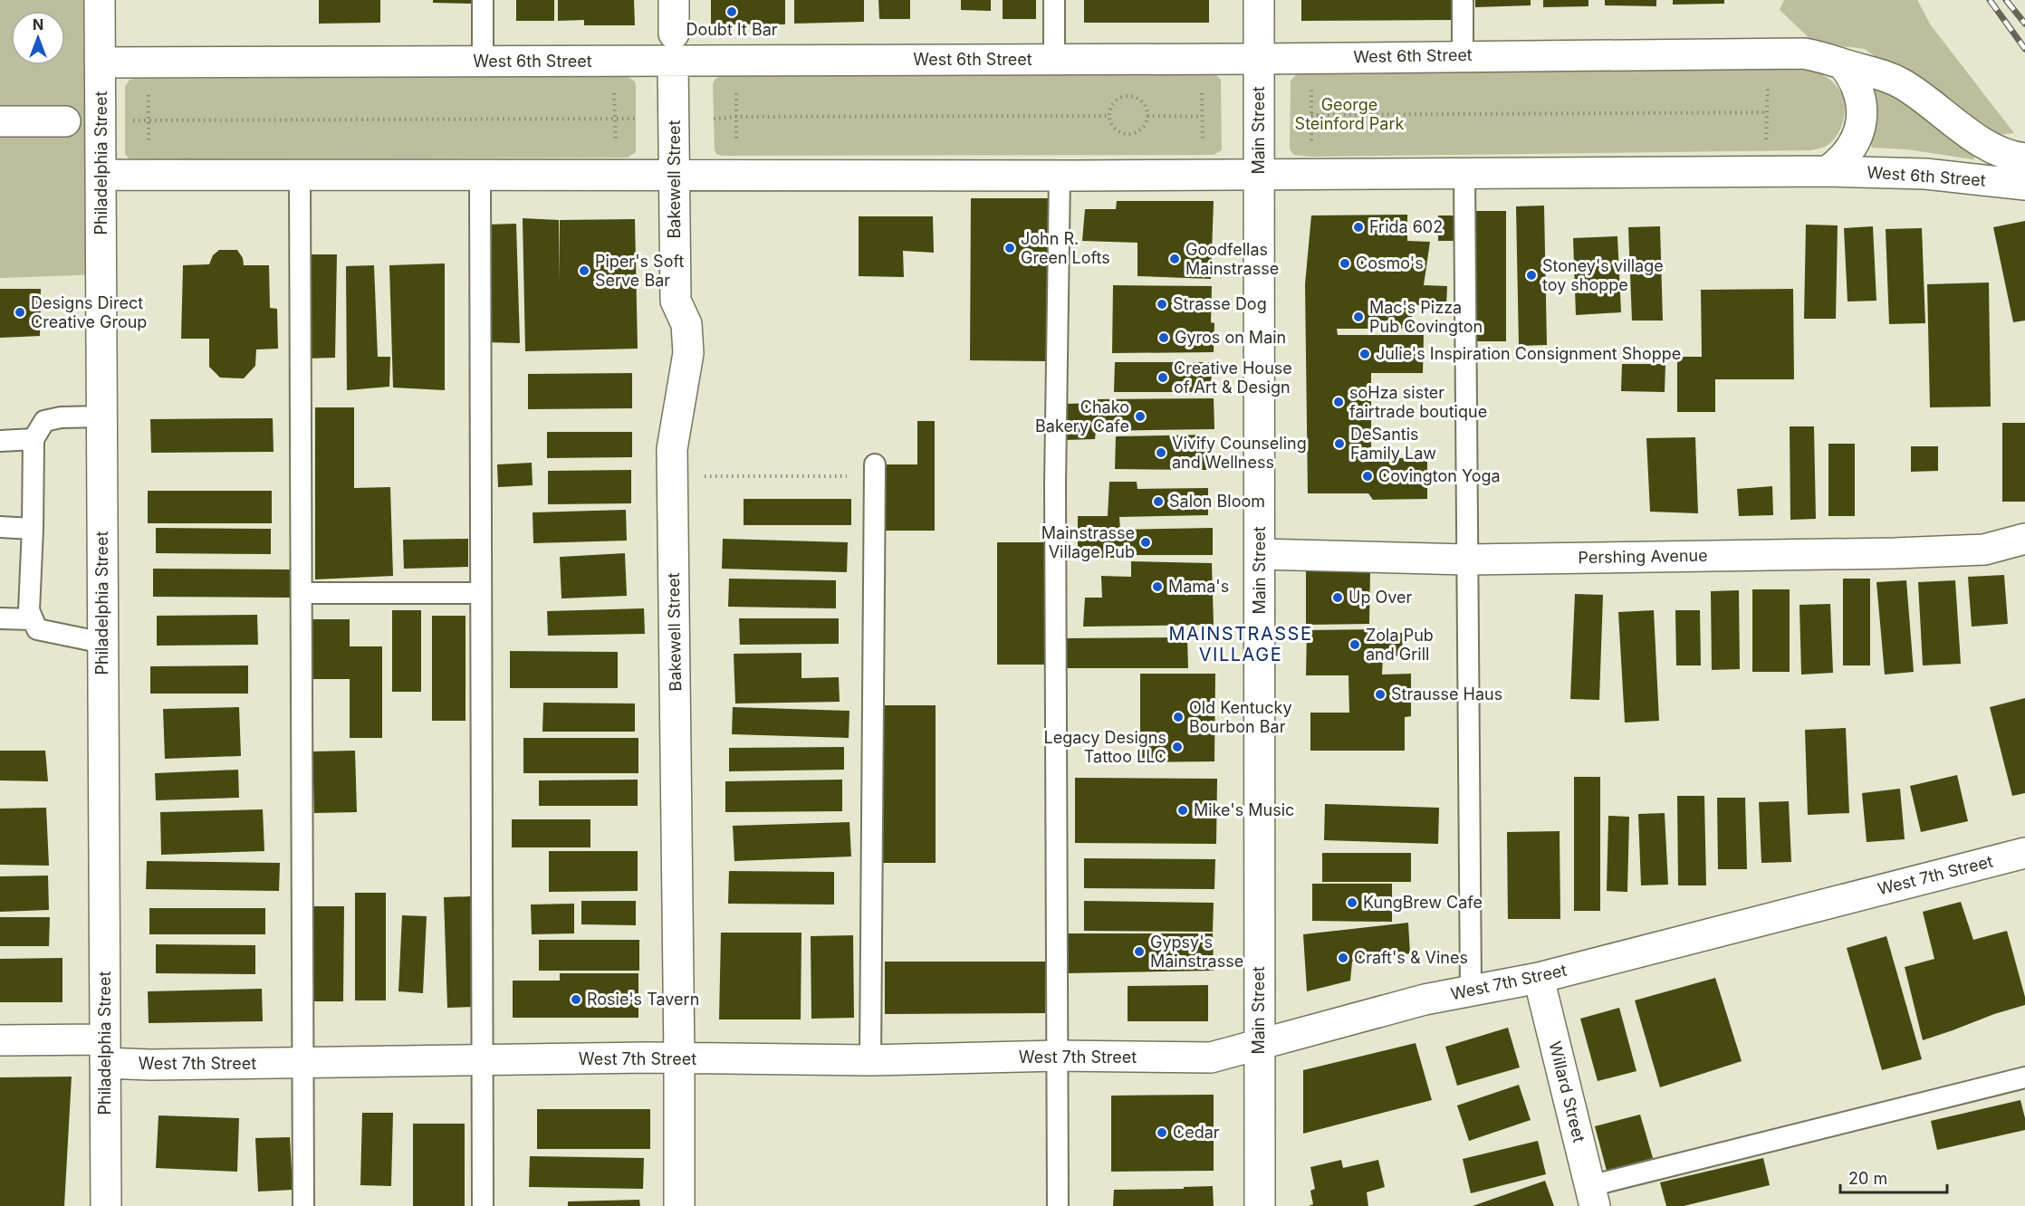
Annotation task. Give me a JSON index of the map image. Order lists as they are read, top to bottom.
{
  "streets": {
    "street": [
      "West 6th Street",
      "Main Street",
      "Philadelphia Street",
      "Bakewell Street",
      "Pershing Avenue",
      "West 7th Street",
      "Willard Street"
    ]
  },
  "crossings": [
    ["West 6th Street", "Main Street"],
    ["West 6th Street", "Philadelphia Street"],
    ["West 6th Street", "Bakewell Street"],
    ["Main Street", "Pershing Avenue"],
    ["Main Street", "West 7th Street"],
    ["Philadelphia Street", "West 7th Street"],
    ["Bakewell Street", "West 7th Street"],
    ["West 7th Street", "Willard Street"]
  ],
  "districts": ["MAINSTRASSE VILLAGE"],
  "parks": ["George Steinford Park"],
  "places": [
    "Doubt It Bar",
    "Frida 602",
    "John R. Green Lofts",
    "Goodfellas Mainstrasse",
    "Cosmo's",
    "Piper's Soft Serve Bar",
    "Stoney's village toy shoppe",
    "Strasse Dog",
    "Designs Direct Creative Group",
    "Mac's Pizza Pub Covington",
    "Gyros on Main",
    "Julie's Inspiration Consignment Shoppe",
    "Creative House of Art & Design",
    "soHza sister fairtrade boutique",
    "Chako Bakery Cafe",
    "DeSantis Family Law",
    "Vivify Counseling and Wellness",
    "Covington Yoga",
    "Salon Bloom",
    "Mainstrasse Village Pub",
    "Mama's",
    "Up Over",
    "Zola Pub and Grill",
    "Strausse Haus",
    "Old Kentucky Bourbon Bar",
    "Legacy Designs Tattoo LLC",
    "Mike's Music",
    "KungBrew Cafe",
    "Gypsy's Mainstrasse",
    "Craft's & Vines",
    "Rosie's Tavern",
    "Cedar"
  ],
  "scale_bar": "20 m",
  "north": "top"
}
